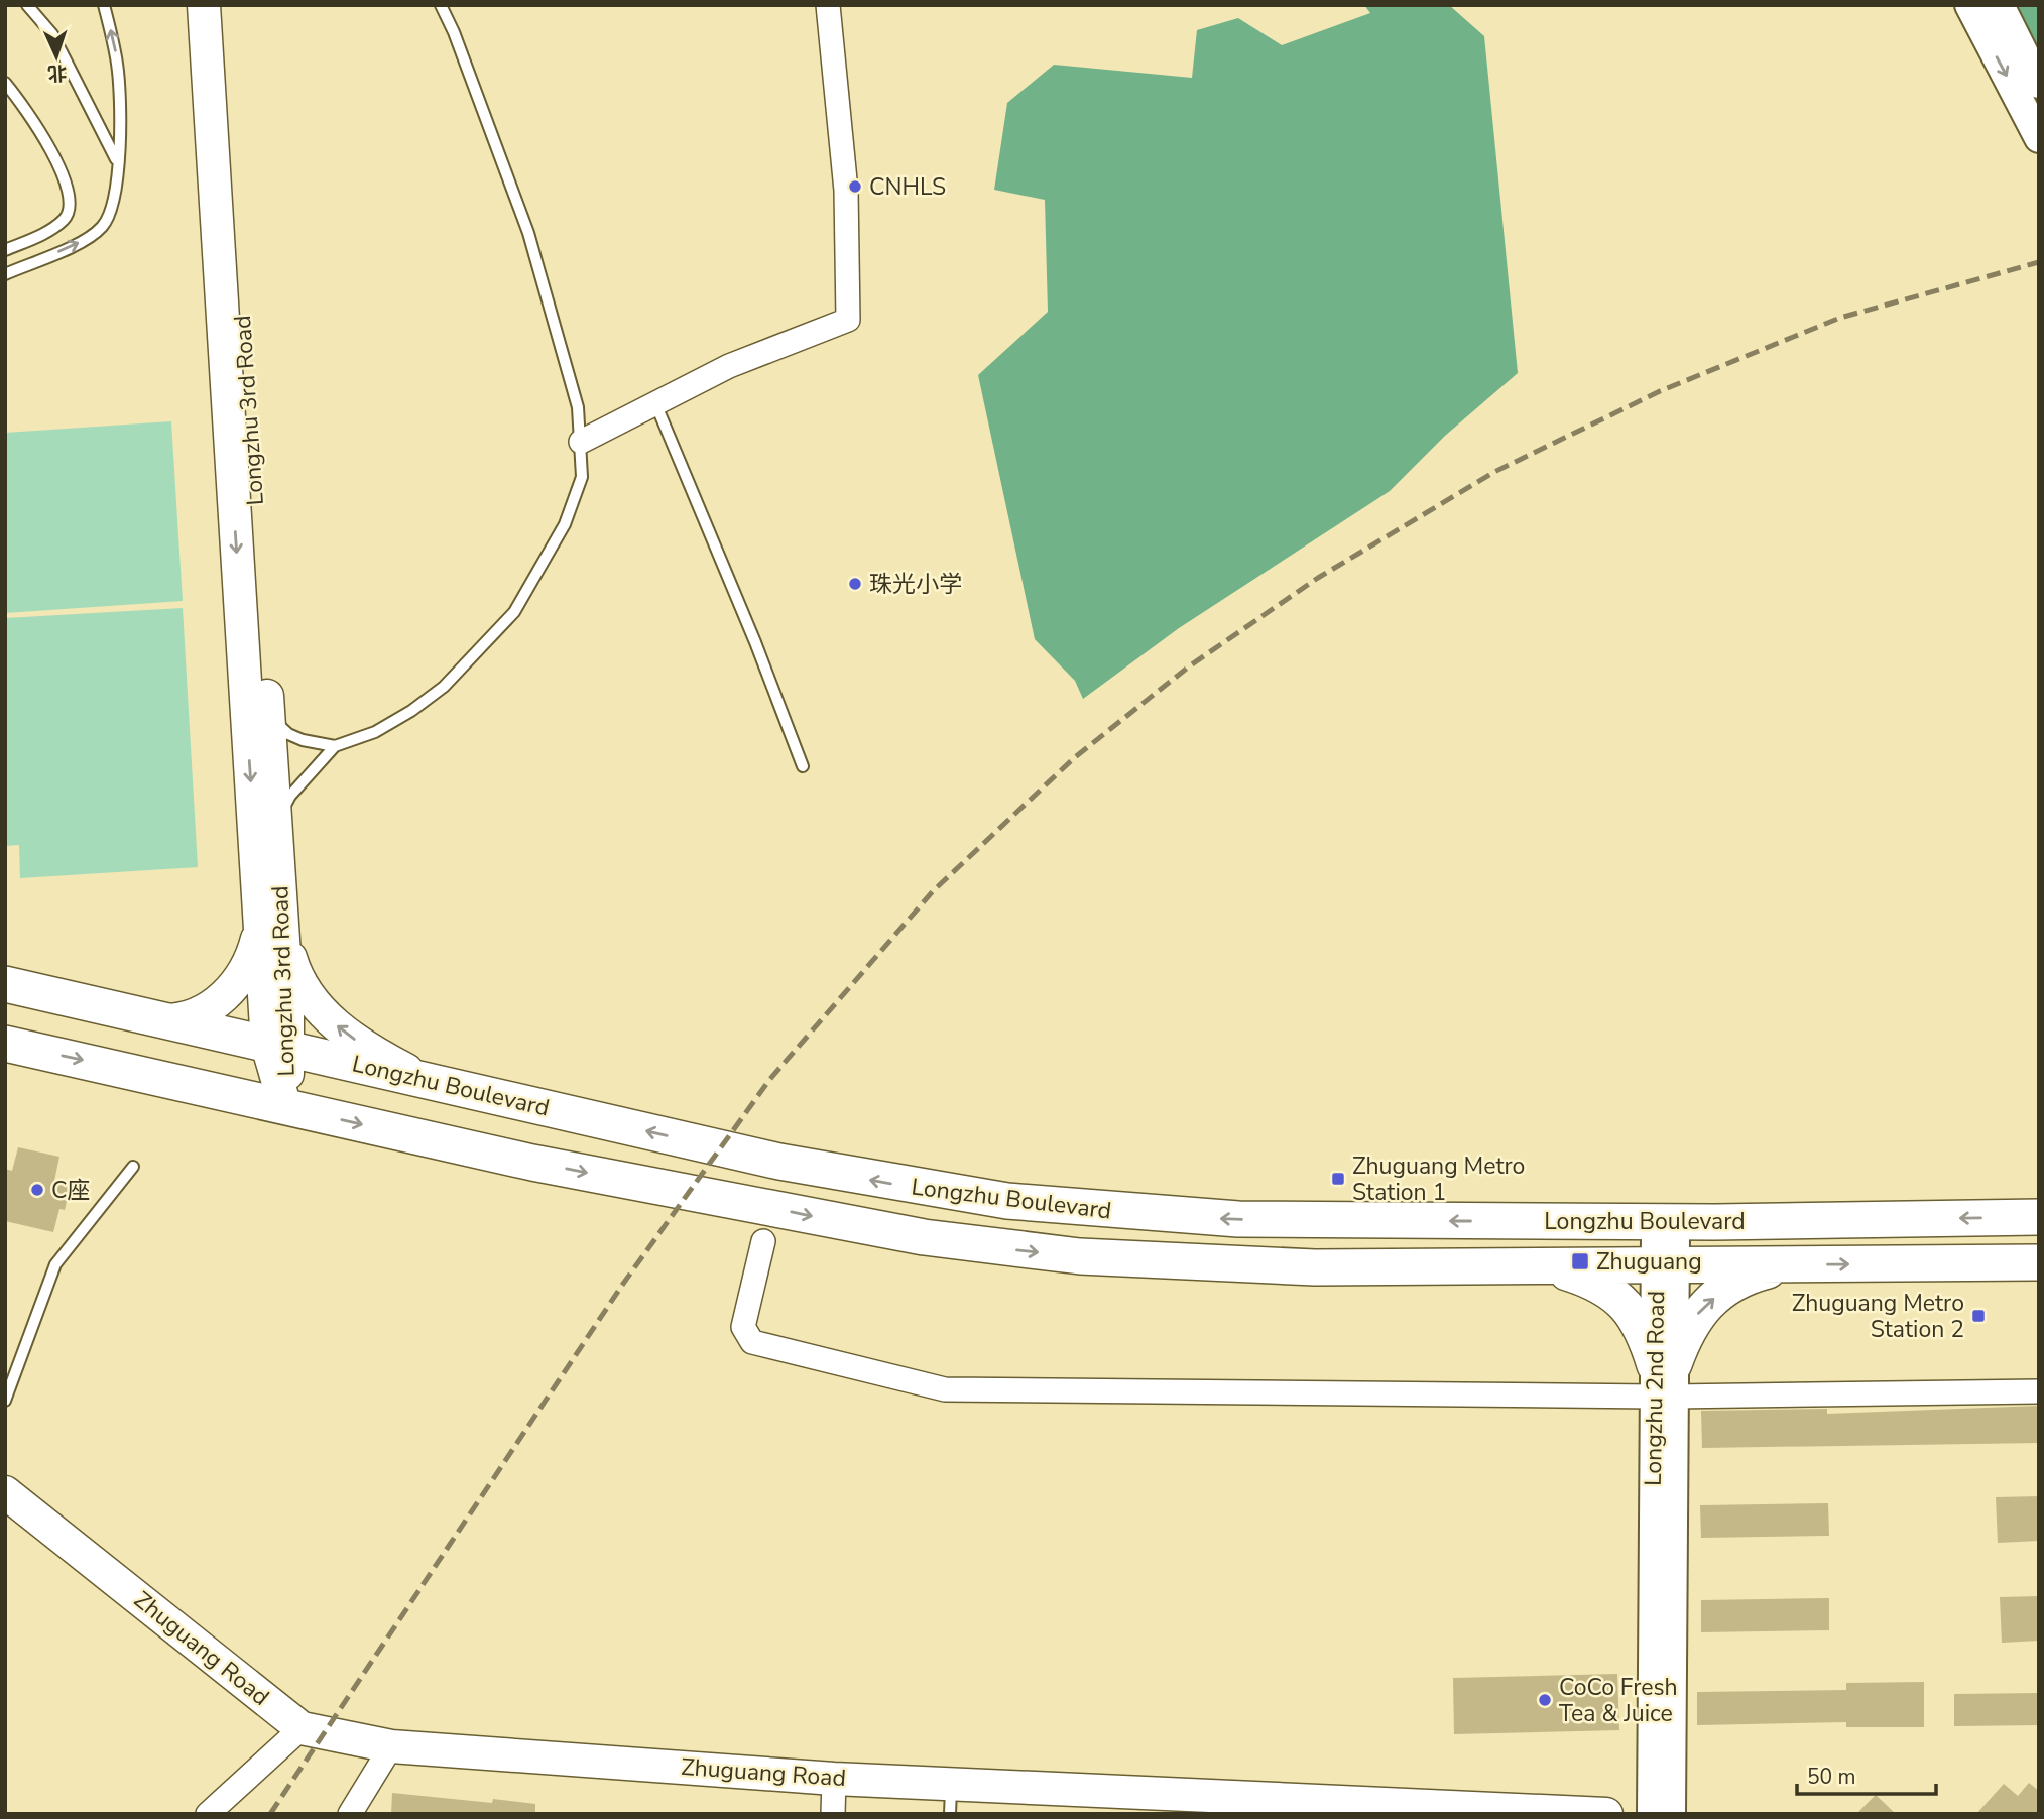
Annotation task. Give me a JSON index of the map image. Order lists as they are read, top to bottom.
{
  "streets": {
    "main road": ["Longzhu 3rd Road", "Longzhu Boulevard", "Zhuguang Road"],
    "street": ["Longzhu 2nd Road"]
  },
  "crossings": [
    ["Longzhu 3rd Road", "Longzhu Boulevard"],
    ["Longzhu Boulevard", "Longzhu 2nd Road"]
  ],
  "places": {
    "other": [
      "CNHLS",
      "珠光小学",
      "C座",
      "CoCo Fresh Tea & Juice"
    ],
    "transit": ["Zhuguang Metro Station 1", "Zhuguang", "Zhuguang Metro Station 2"]
  },
  "scale_bar": "50 m",
  "north": "bottom"
}
